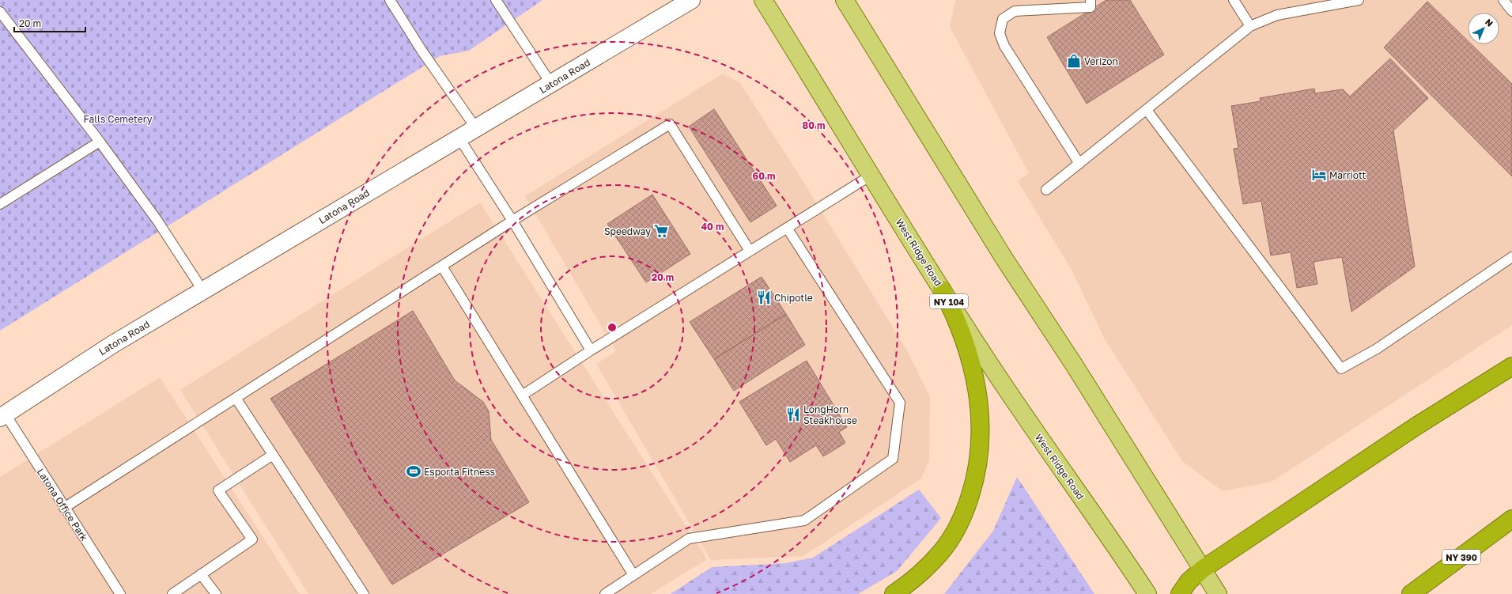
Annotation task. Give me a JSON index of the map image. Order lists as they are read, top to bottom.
{
  "streets": {
    "highway": ["NY 390"],
    "main road": ["West Ridge Road", "NY 104"],
    "street": ["Latona Road"],
    "lane": ["Latona Office Park"]
  },
  "crossings": [
    ["Latona Road", "Latona Office Park"]
  ],
  "parks": ["Falls Cemetery"],
  "places": {
    "shop": ["Verizon"],
    "hotel": ["Marriott"],
    "supermarket": ["Speedway"],
    "restaurant": ["Chipotle", "LongHorn Steakhouse"],
    "sports": ["Esporta Fitness"]
  },
  "scale_bar": "20 m",
  "north": "top right",
  "rings": [
    "80 m",
    "60 m",
    "40 m",
    "20 m"
  ]
}
